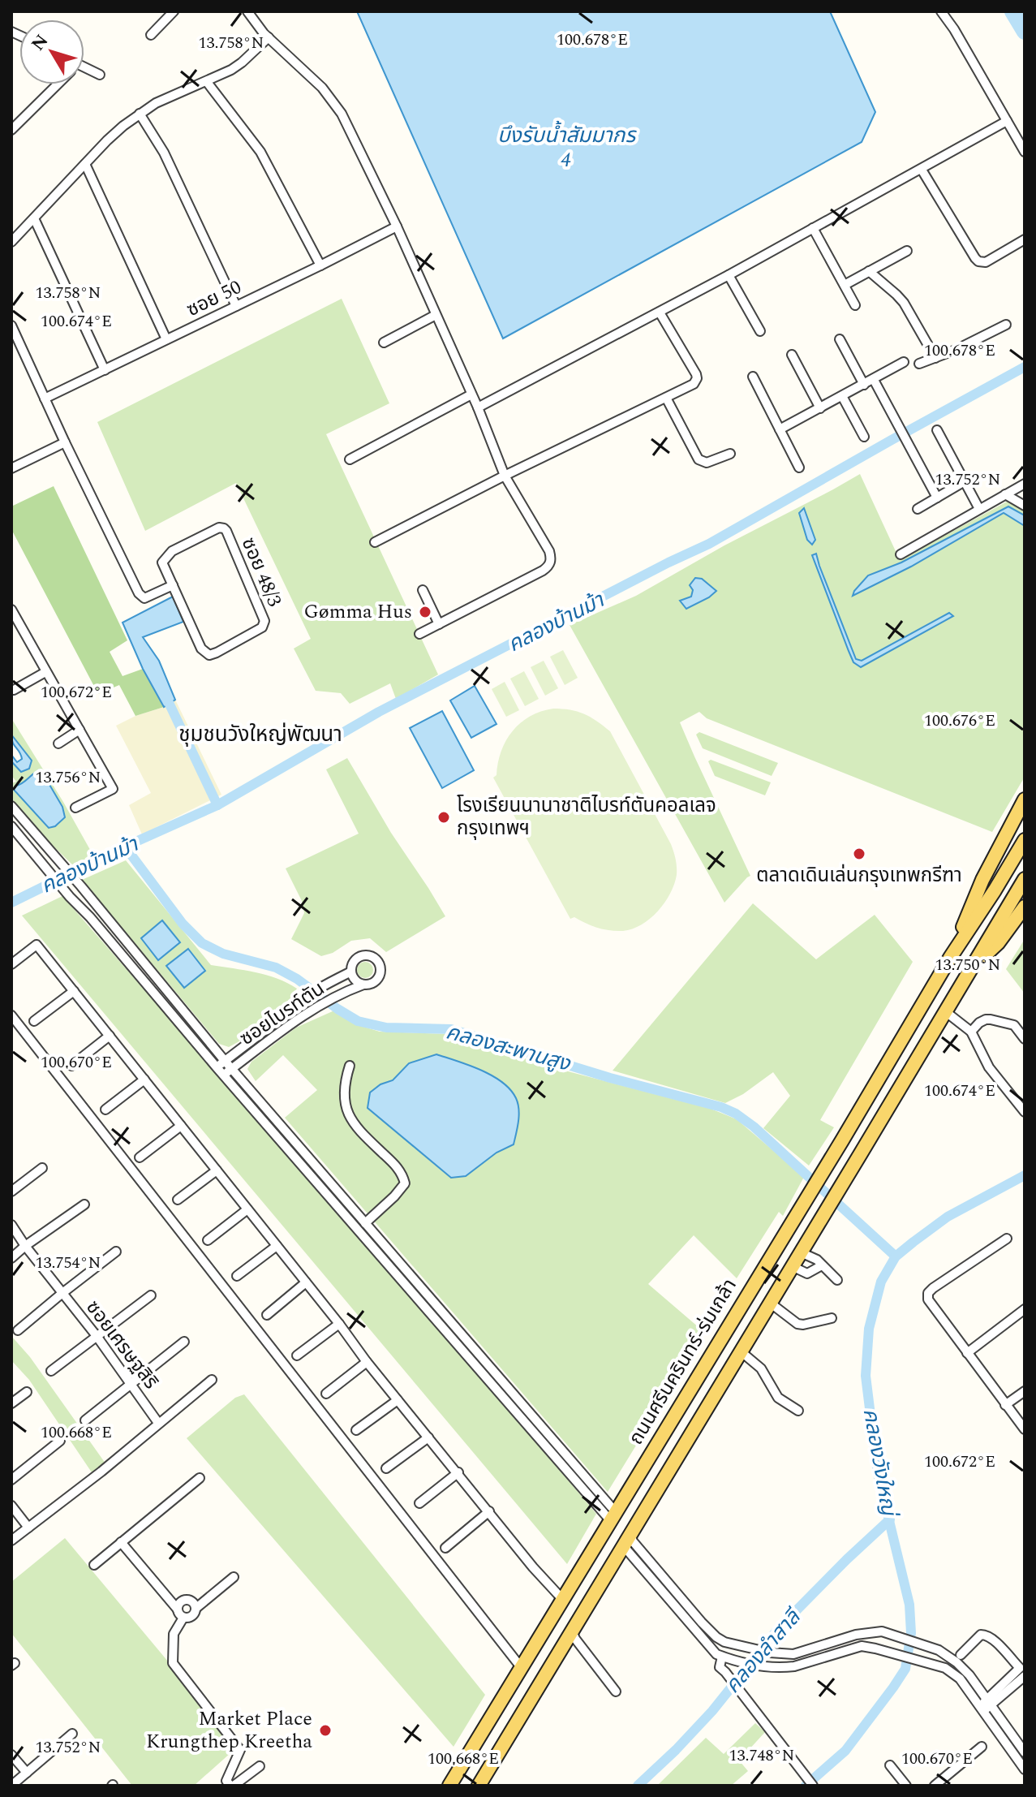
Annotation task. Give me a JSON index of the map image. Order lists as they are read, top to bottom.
{
  "streets": {
    "main road": ["ถนนศรีนครินทร์-ร่มเกล้า"],
    "street": [
      "ซอย 50",
      "ซอย 48/3",
      "ซอยไบรท์ตัน",
      "ซอยเศรษฐสิริ"
    ]
  },
  "districts": ["ชุมชนวังใหญ่พัฒนา"],
  "water": [
    "บึงรับน้ำสัมมากร 4",
    "คลองบ้านม้า",
    "คลองสะพานสูง",
    "คลองวังใหญ่",
    "คลองลำสาลี"
  ],
  "places": [
    "Gømma Hus",
    "โรงเรียนนานาชาติไบรท์ตันคอลเลจ กรุงเทพฯ",
    "ตลาดเดินเล่นกรุงเทพกรีฑา",
    "Market Place Krungthep Kreetha"
  ],
  "north": "top left",
  "coordinates": [
    "100.678°E",
    "13.758°N",
    "100.674°E",
    "13.752°N",
    "100.672°E",
    "100.676°E",
    "13.756°N",
    "13.750°N",
    "100.670°E",
    "13.754°N",
    "100.668°E",
    "13.748°N"
  ]
}
